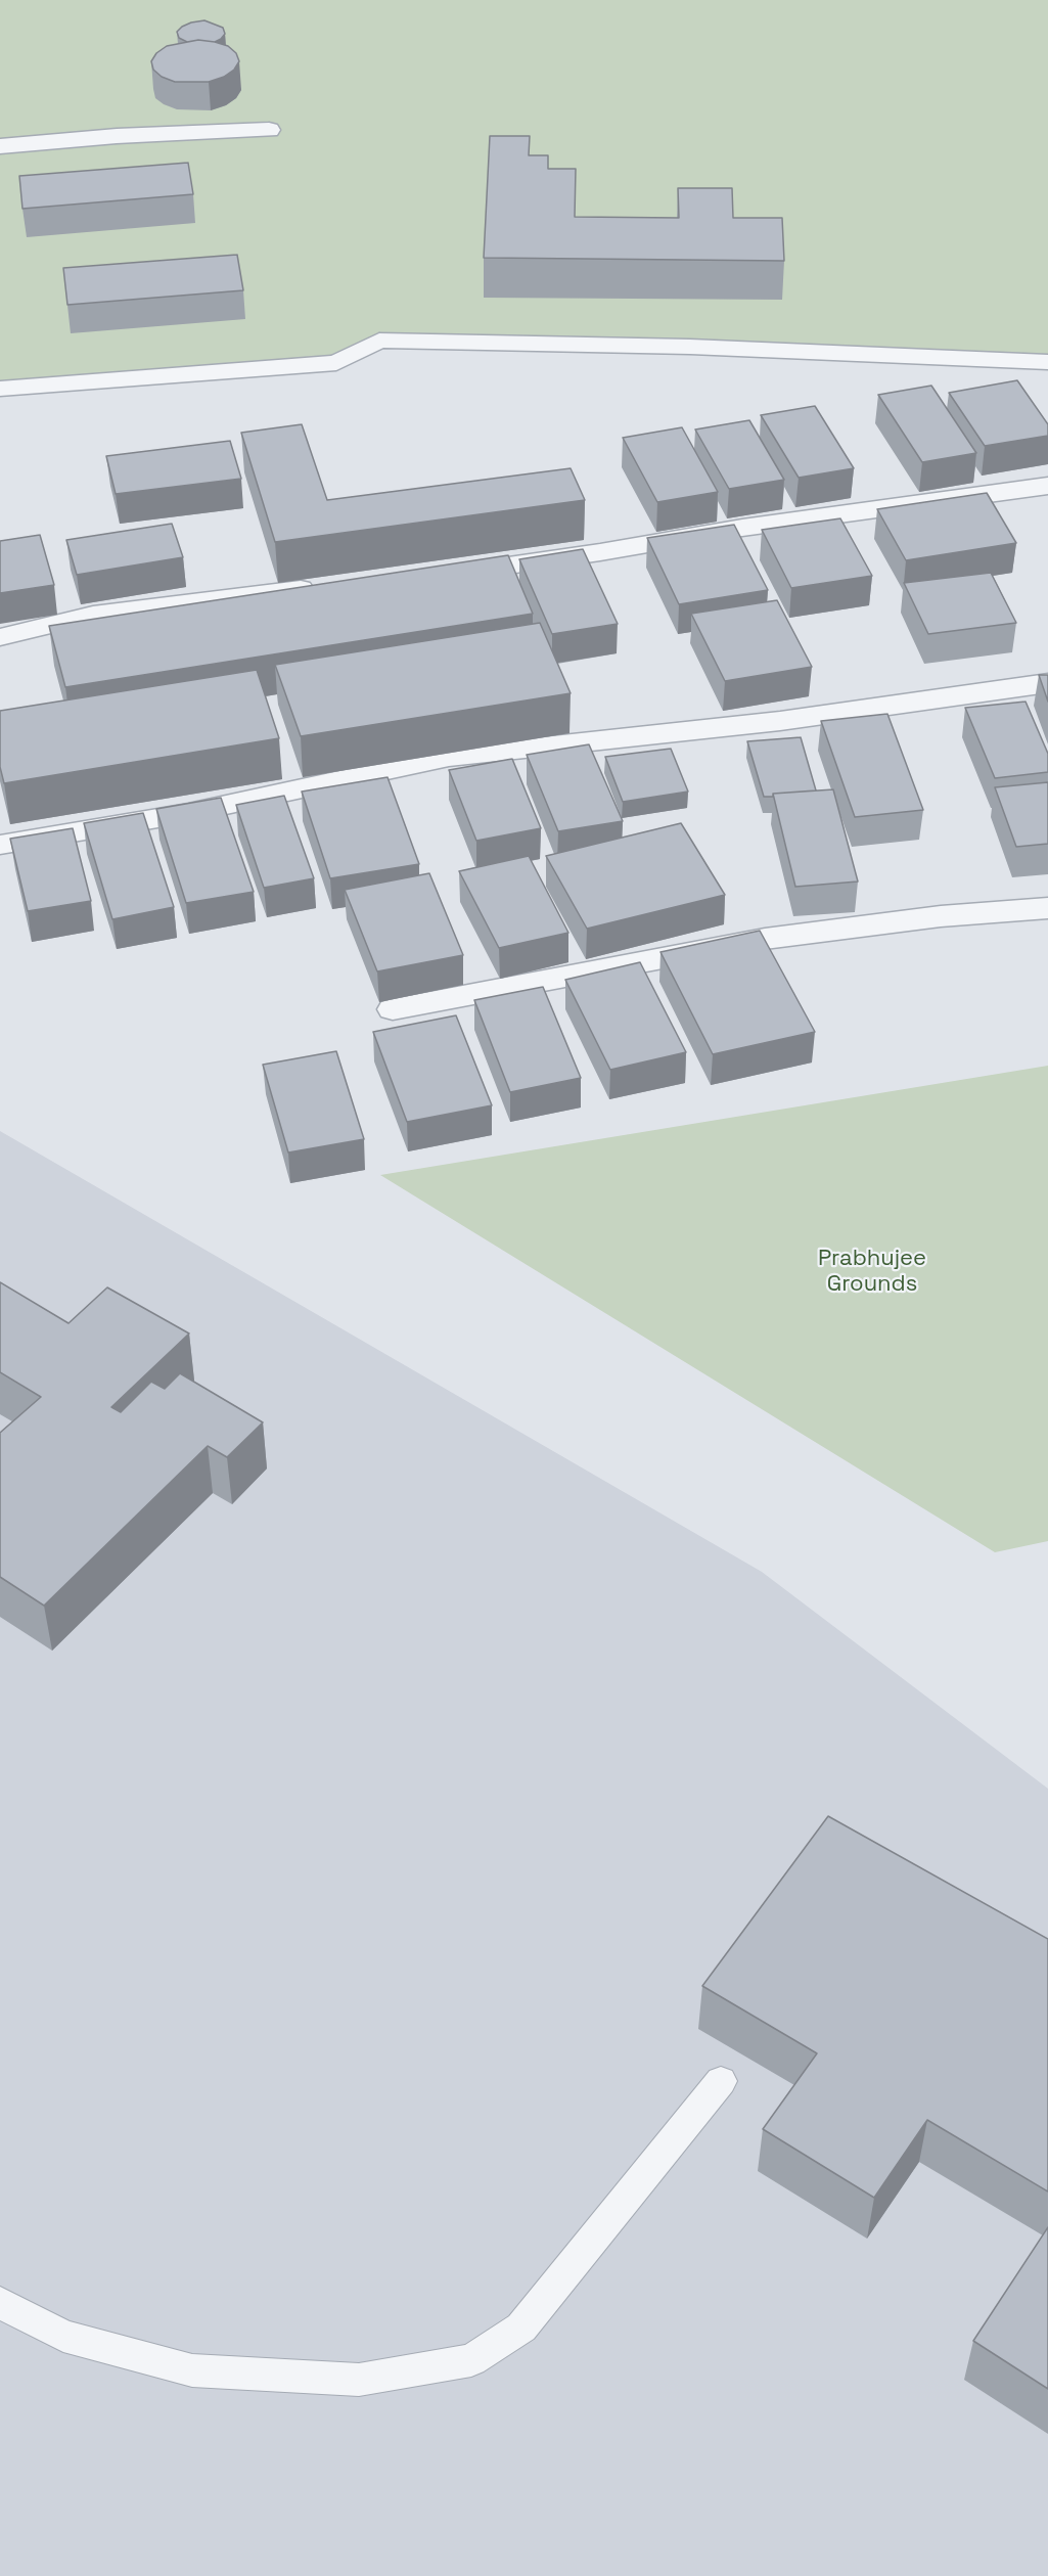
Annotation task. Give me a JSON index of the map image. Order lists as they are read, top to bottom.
{
  "parks": ["Prabhujee Grounds"]
}
